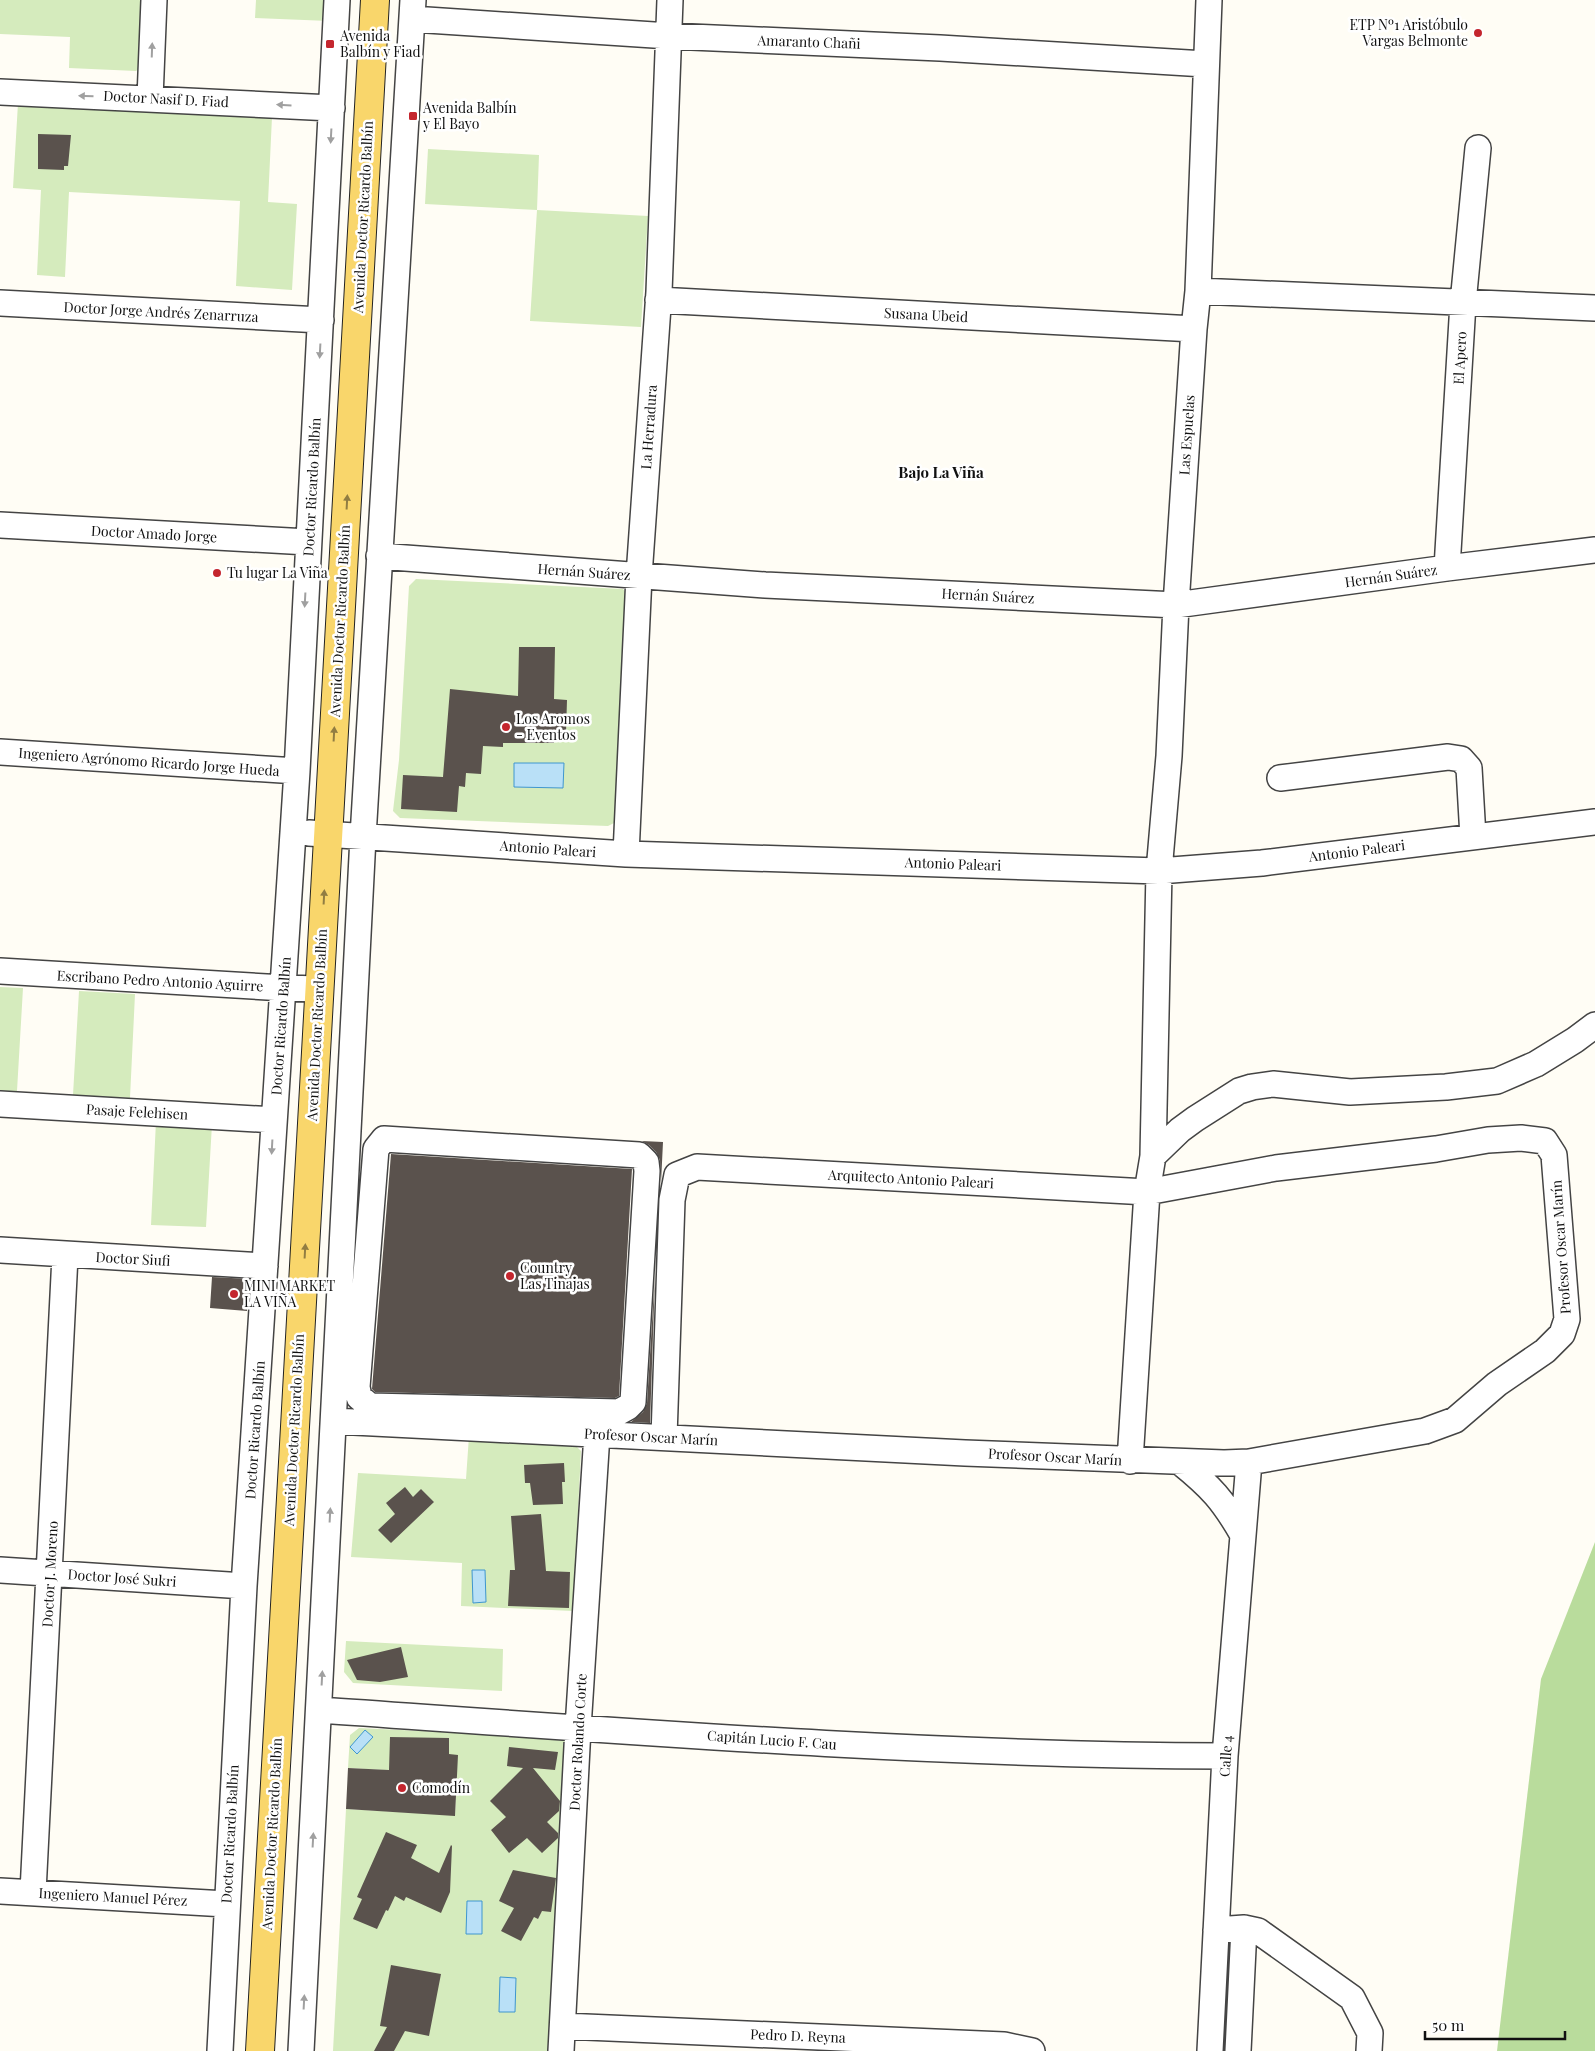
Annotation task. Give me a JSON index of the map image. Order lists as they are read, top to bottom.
{
  "streets": {
    "main road": ["Avenida Doctor Ricardo Balbín"],
    "street": [
      "Amaranto Chañi",
      "Doctor Nasif D. Fiad",
      "Doctor Jorge Andrés Zenarruza",
      "Susana Ubeid",
      "El Apero",
      "La Herradura",
      "Las Espuelas",
      "Doctor Ricardo Balbín",
      "Doctor Amado Jorge",
      "Hernán Suárez",
      "Ingeniero Agrónomo Ricardo Jorge Hueda",
      "Antonio Paleari",
      "Escribano Pedro Antonio Aguirre",
      "Pasaje Felehisen",
      "Arquitecto Antonio Paleari",
      "Profesor Oscar Marín",
      "Doctor Siufi",
      "Doctor J. Moreno",
      "Doctor José Sukri",
      "Capitán Lucio F. Cau",
      "Doctor Rolando Corte",
      "Calle 4",
      "Ingeniero Manuel Pérez",
      "Pedro D. Reyna"
    ]
  },
  "crossings": [
    ["Amaranto Chañi", "La Herradura"],
    ["Amaranto Chañi", "Las Espuelas"],
    ["Doctor Nasif D. Fiad", "Doctor Ricardo Balbín"],
    ["Avenida Doctor Ricardo Balbín", "Doctor Ricardo Balbín"],
    ["Avenida Doctor Ricardo Balbín", "Antonio Paleari"],
    ["Avenida Doctor Ricardo Balbín", "Escribano Pedro Antonio Aguirre"],
    ["Doctor Jorge Andrés Zenarruza", "Doctor Ricardo Balbín"],
    ["Susana Ubeid", "La Herradura"],
    ["Susana Ubeid", "Las Espuelas"],
    ["El Apero", "Hernán Suárez"],
    ["La Herradura", "Hernán Suárez"],
    ["La Herradura", "Antonio Paleari"],
    ["Las Espuelas", "Hernán Suárez"],
    ["Las Espuelas", "Antonio Paleari"],
    ["Las Espuelas", "Arquitecto Antonio Paleari"],
    ["Las Espuelas", "Profesor Oscar Marín"],
    ["Doctor Ricardo Balbín", "Doctor Amado Jorge"],
    ["Doctor Ricardo Balbín", "Ingeniero Agrónomo Ricardo Jorge Hueda"],
    ["Doctor Ricardo Balbín", "Escribano Pedro Antonio Aguirre"],
    ["Doctor Ricardo Balbín", "Pasaje Felehisen"],
    ["Doctor Ricardo Balbín", "Doctor Siufi"],
    ["Doctor Ricardo Balbín", "Doctor José Sukri"],
    ["Doctor Ricardo Balbín", "Ingeniero Manuel Pérez"],
    ["Arquitecto Antonio Paleari", "Profesor Oscar Marín"],
    ["Profesor Oscar Marín", "Doctor Rolando Corte"],
    ["Profesor Oscar Marín", "Calle 4"],
    ["Doctor Siufi", "Doctor J. Moreno"],
    ["Doctor J. Moreno", "Doctor José Sukri"],
    ["Doctor J. Moreno", "Ingeniero Manuel Pérez"],
    ["Capitán Lucio F. Cau", "Doctor Rolando Corte"],
    ["Capitán Lucio F. Cau", "Calle 4"],
    ["Doctor Rolando Corte", "Pedro D. Reyna"]
  ],
  "one_way": ["Doctor Nasif D. Fiad"],
  "districts": ["Bajo La Viña"],
  "places": {
    "other": [
      "ETP Nº1 Aristóbulo Vargas Belmonte",
      "Tu lugar La Viña",
      "Los Aromos - Eventos",
      "Country Las Tinajas",
      "MINI MARKET LA VIÑA",
      "Comodín"
    ],
    "transit": ["Avenida Balbín y Fiad", "Avenida Balbín y El Bayo"]
  },
  "scale_bar": "50 m"
}
